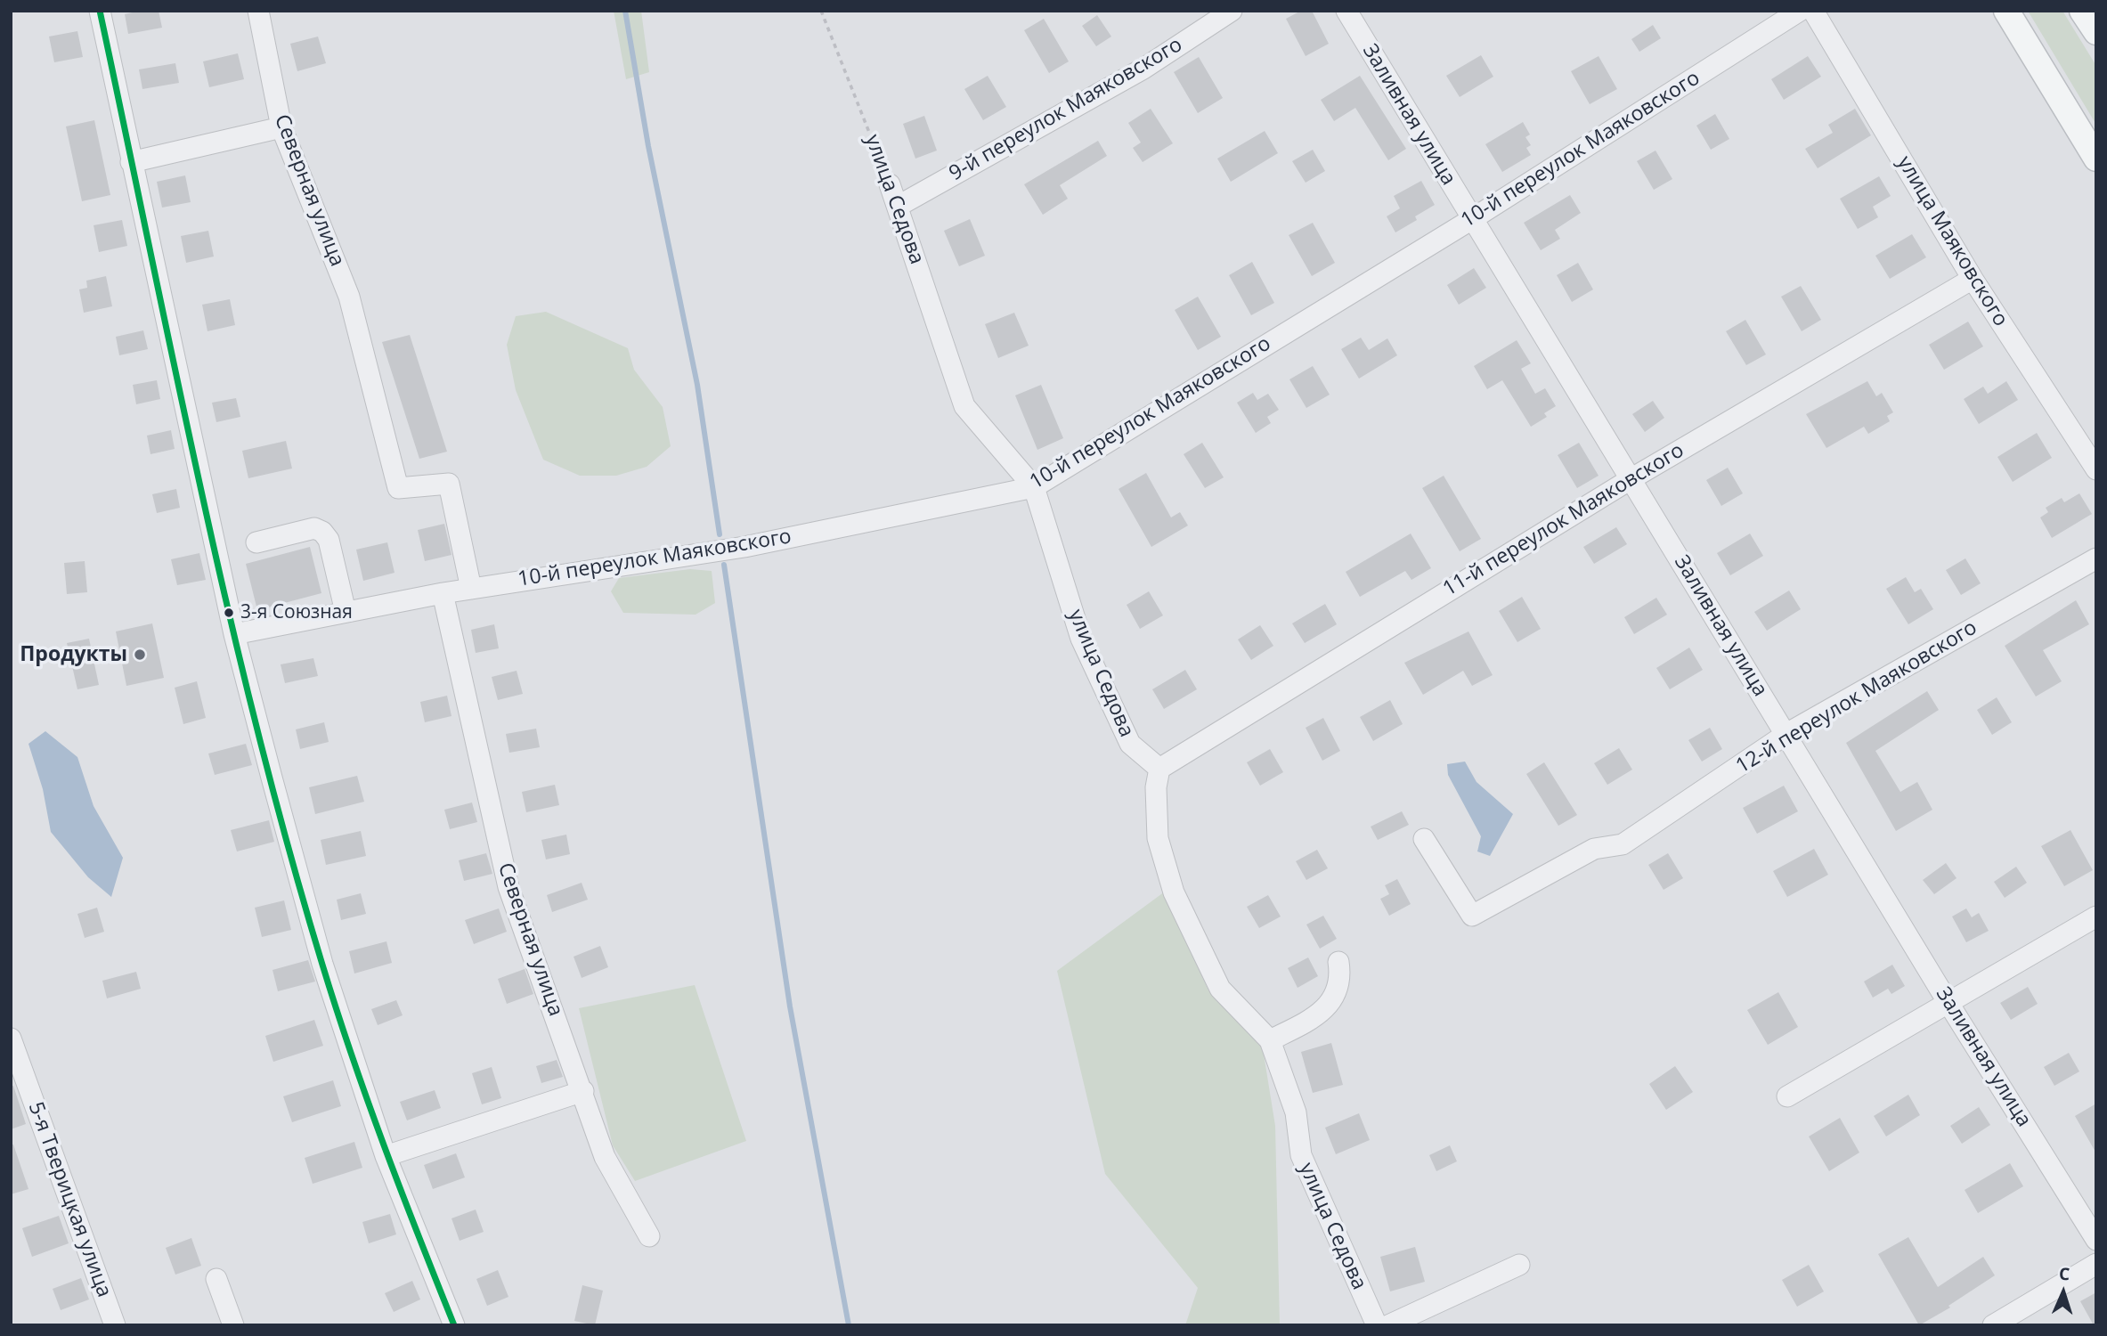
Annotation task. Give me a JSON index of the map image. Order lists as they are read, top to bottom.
{
  "streets": {
    "street": [
      "9-й переулок Маяковского",
      "Заливная улица",
      "10-й переулок Маяковского",
      "Северная улица",
      "улица Седова",
      "улица Маяковского",
      "11-й переулок Маяковского",
      "12-й переулок Маяковского",
      "5-я Тверицкая улица"
    ]
  },
  "crossings": [
    ["9-й переулок Маяковского", "улица Седова"],
    ["Заливная улица", "10-й переулок Маяковского"],
    ["Заливная улица", "11-й переулок Маяковского"],
    ["Заливная улица", "12-й переулок Маяковского"],
    ["10-й переулок Маяковского", "Северная улица"],
    ["10-й переулок Маяковского", "улица Седова"],
    ["улица Седова", "11-й переулок Маяковского"],
    ["улица Маяковского", "11-й переулок Маяковского"]
  ],
  "places": ["3-я Союзная", "Продукты"],
  "north": "top"
}
